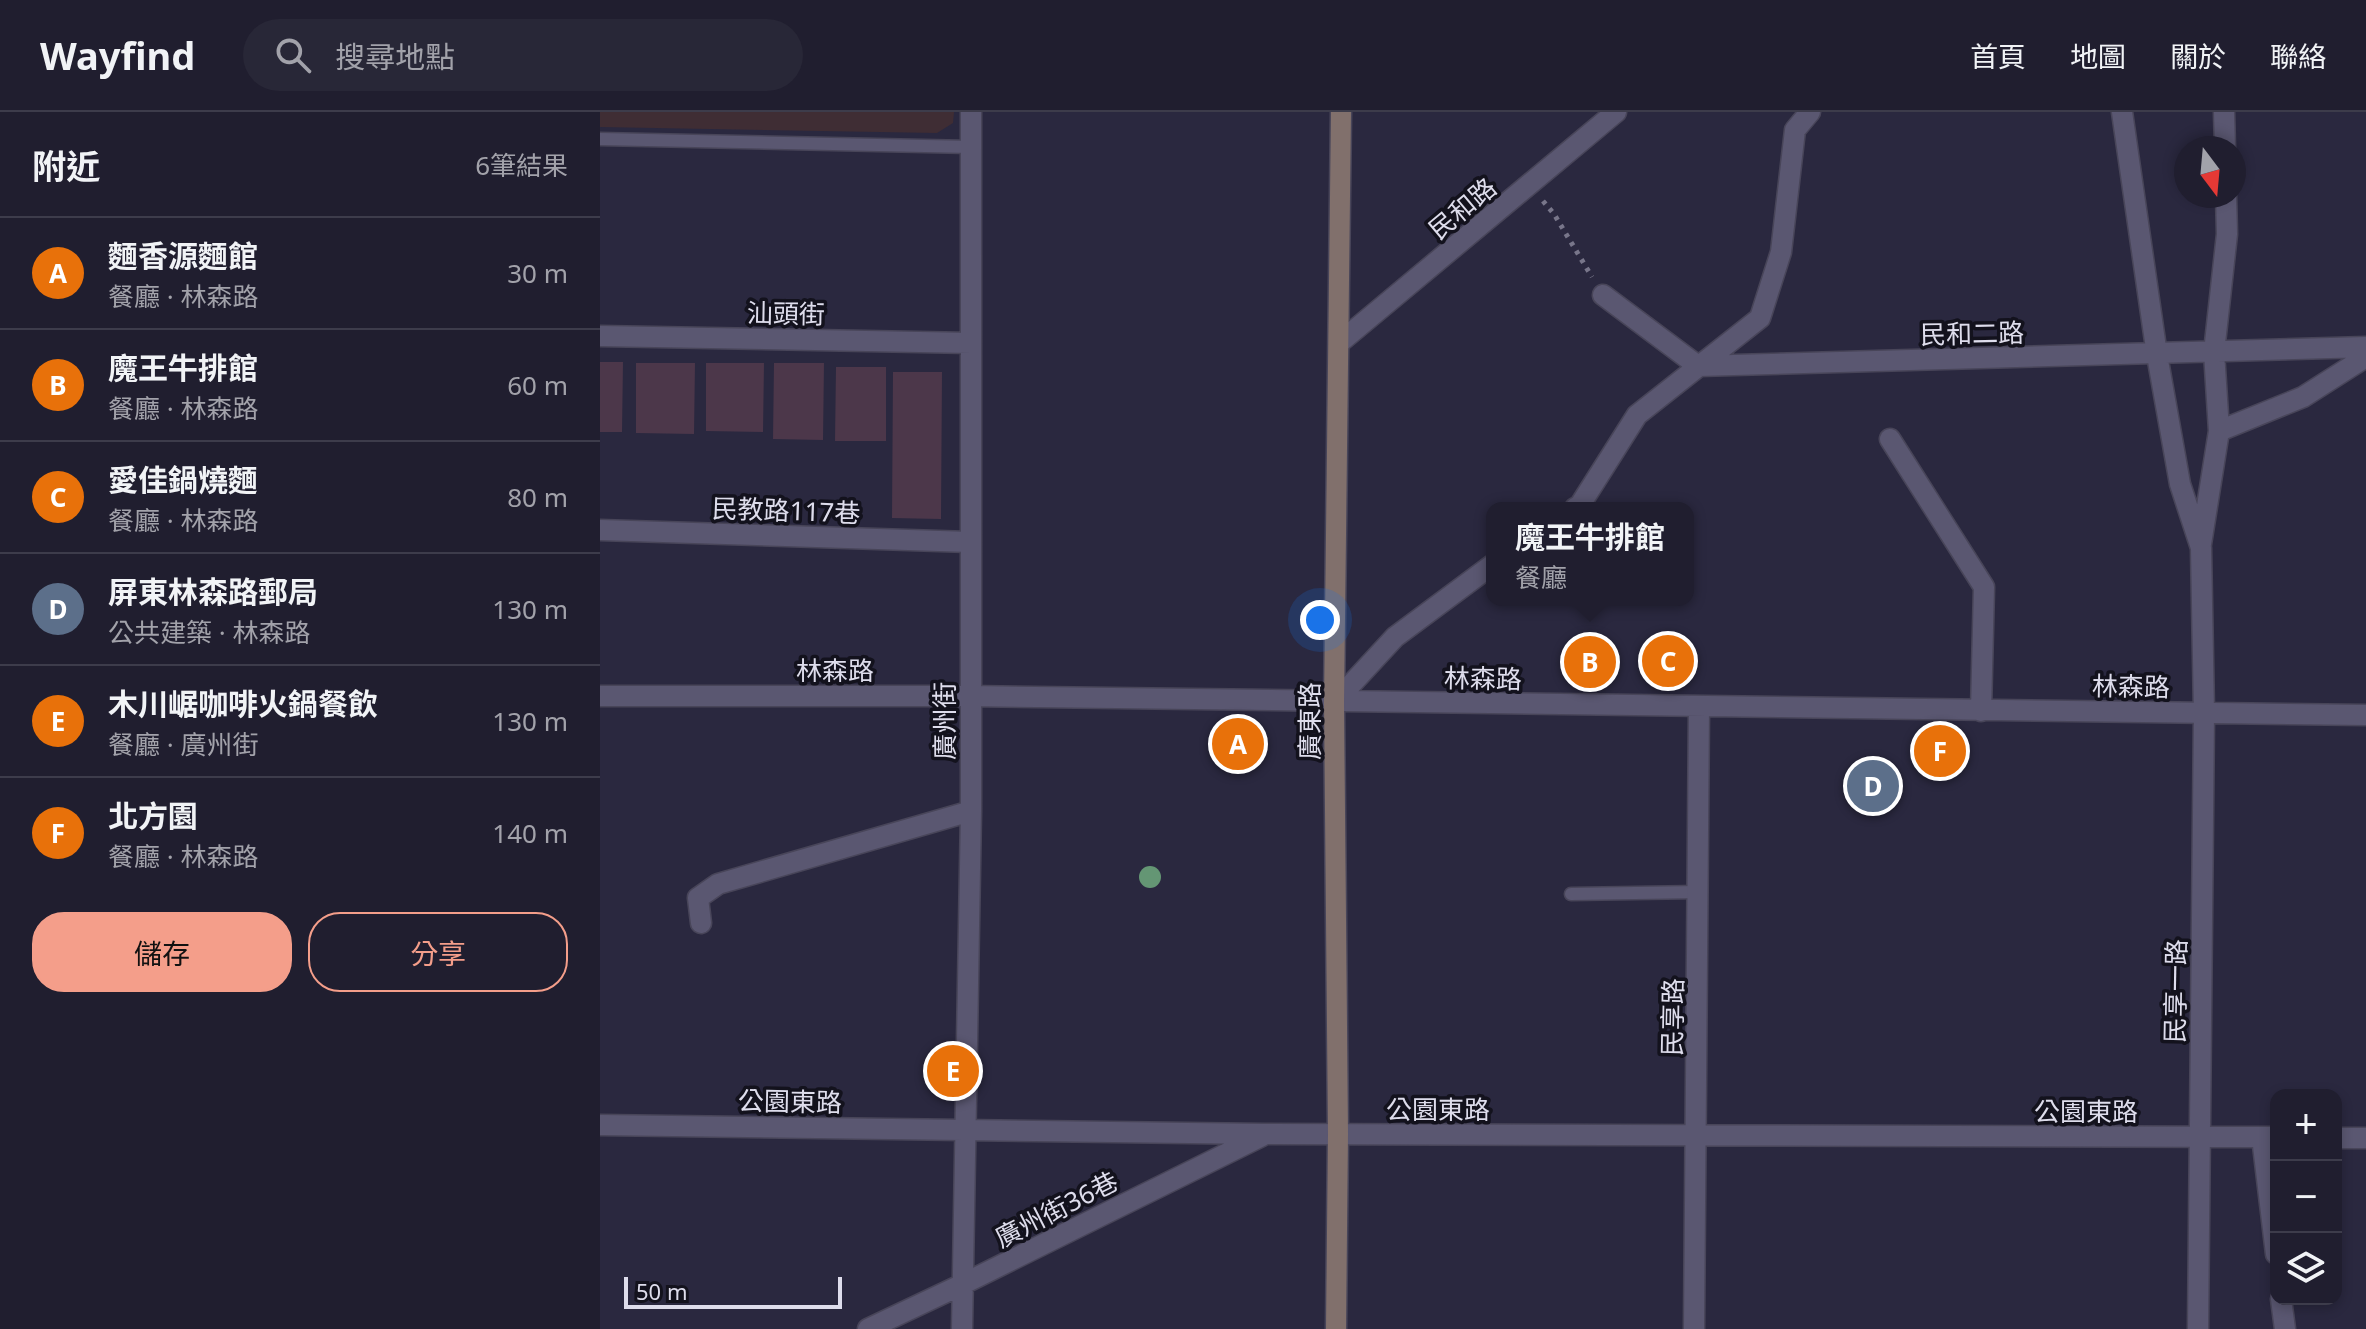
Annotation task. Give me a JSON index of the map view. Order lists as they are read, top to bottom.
{
  "streets": {
    "street": [
      "民和路",
      "汕頭街",
      "民和二路",
      "民教路117巷",
      "林森路",
      "廣州街",
      "廣東路",
      "民享一路",
      "民享路",
      "公園東路",
      "廣州街36巷"
    ]
  },
  "crossings": [
    ["民和路", "廣東路"],
    ["汕頭街", "廣州街"],
    ["民教路117巷", "廣州街"],
    ["林森路", "廣州街"],
    ["林森路", "廣東路"],
    ["林森路", "民享一路"],
    ["林森路", "民享路"],
    ["廣州街", "公園東路"],
    ["廣州街", "廣州街36巷"],
    ["廣東路", "公園東路"],
    ["民享一路", "公園東路"],
    ["民享路", "公園東路"],
    ["公園東路", "廣州街36巷"]
  ],
  "scale_bar": "50 m",
  "north": "bottom",
  "page": {
    "header": "Wayfind",
    "search": "搜尋地點",
    "nav": [
      "首頁",
      "地圖",
      "關於",
      "聯絡"
    ],
    "heading": ["附近", "6筆結果"],
    "list": [
      {
        "mark": "A",
        "name": "麵香源麵館",
        "note": "餐廳 · 林森路",
        "value": "30 m"
      },
      {
        "mark": "B",
        "name": "魔王牛排館",
        "note": "餐廳 · 林森路",
        "value": "60 m"
      },
      {
        "mark": "C",
        "name": "愛佳鍋燒麵",
        "note": "餐廳 · 林森路",
        "value": "80 m"
      },
      {
        "mark": "D",
        "name": "屏東林森路郵局",
        "note": "公共建築 · 林森路",
        "value": "130 m"
      },
      {
        "mark": "E",
        "name": "木川崌咖啡火鍋餐飲",
        "note": "餐廳 · 廣州街",
        "value": "130 m"
      },
      {
        "mark": "F",
        "name": "北方園",
        "note": "餐廳 · 林森路",
        "value": "140 m"
      }
    ],
    "popup": ["魔王牛排館", "餐廳"],
    "pins": [
      "C",
      "B",
      "A",
      "F",
      "D",
      "E"
    ],
    "buttons": ["儲存", "分享"],
    "map_buttons": ["+", "−"],
    "scale": "50 m"
  }
}
